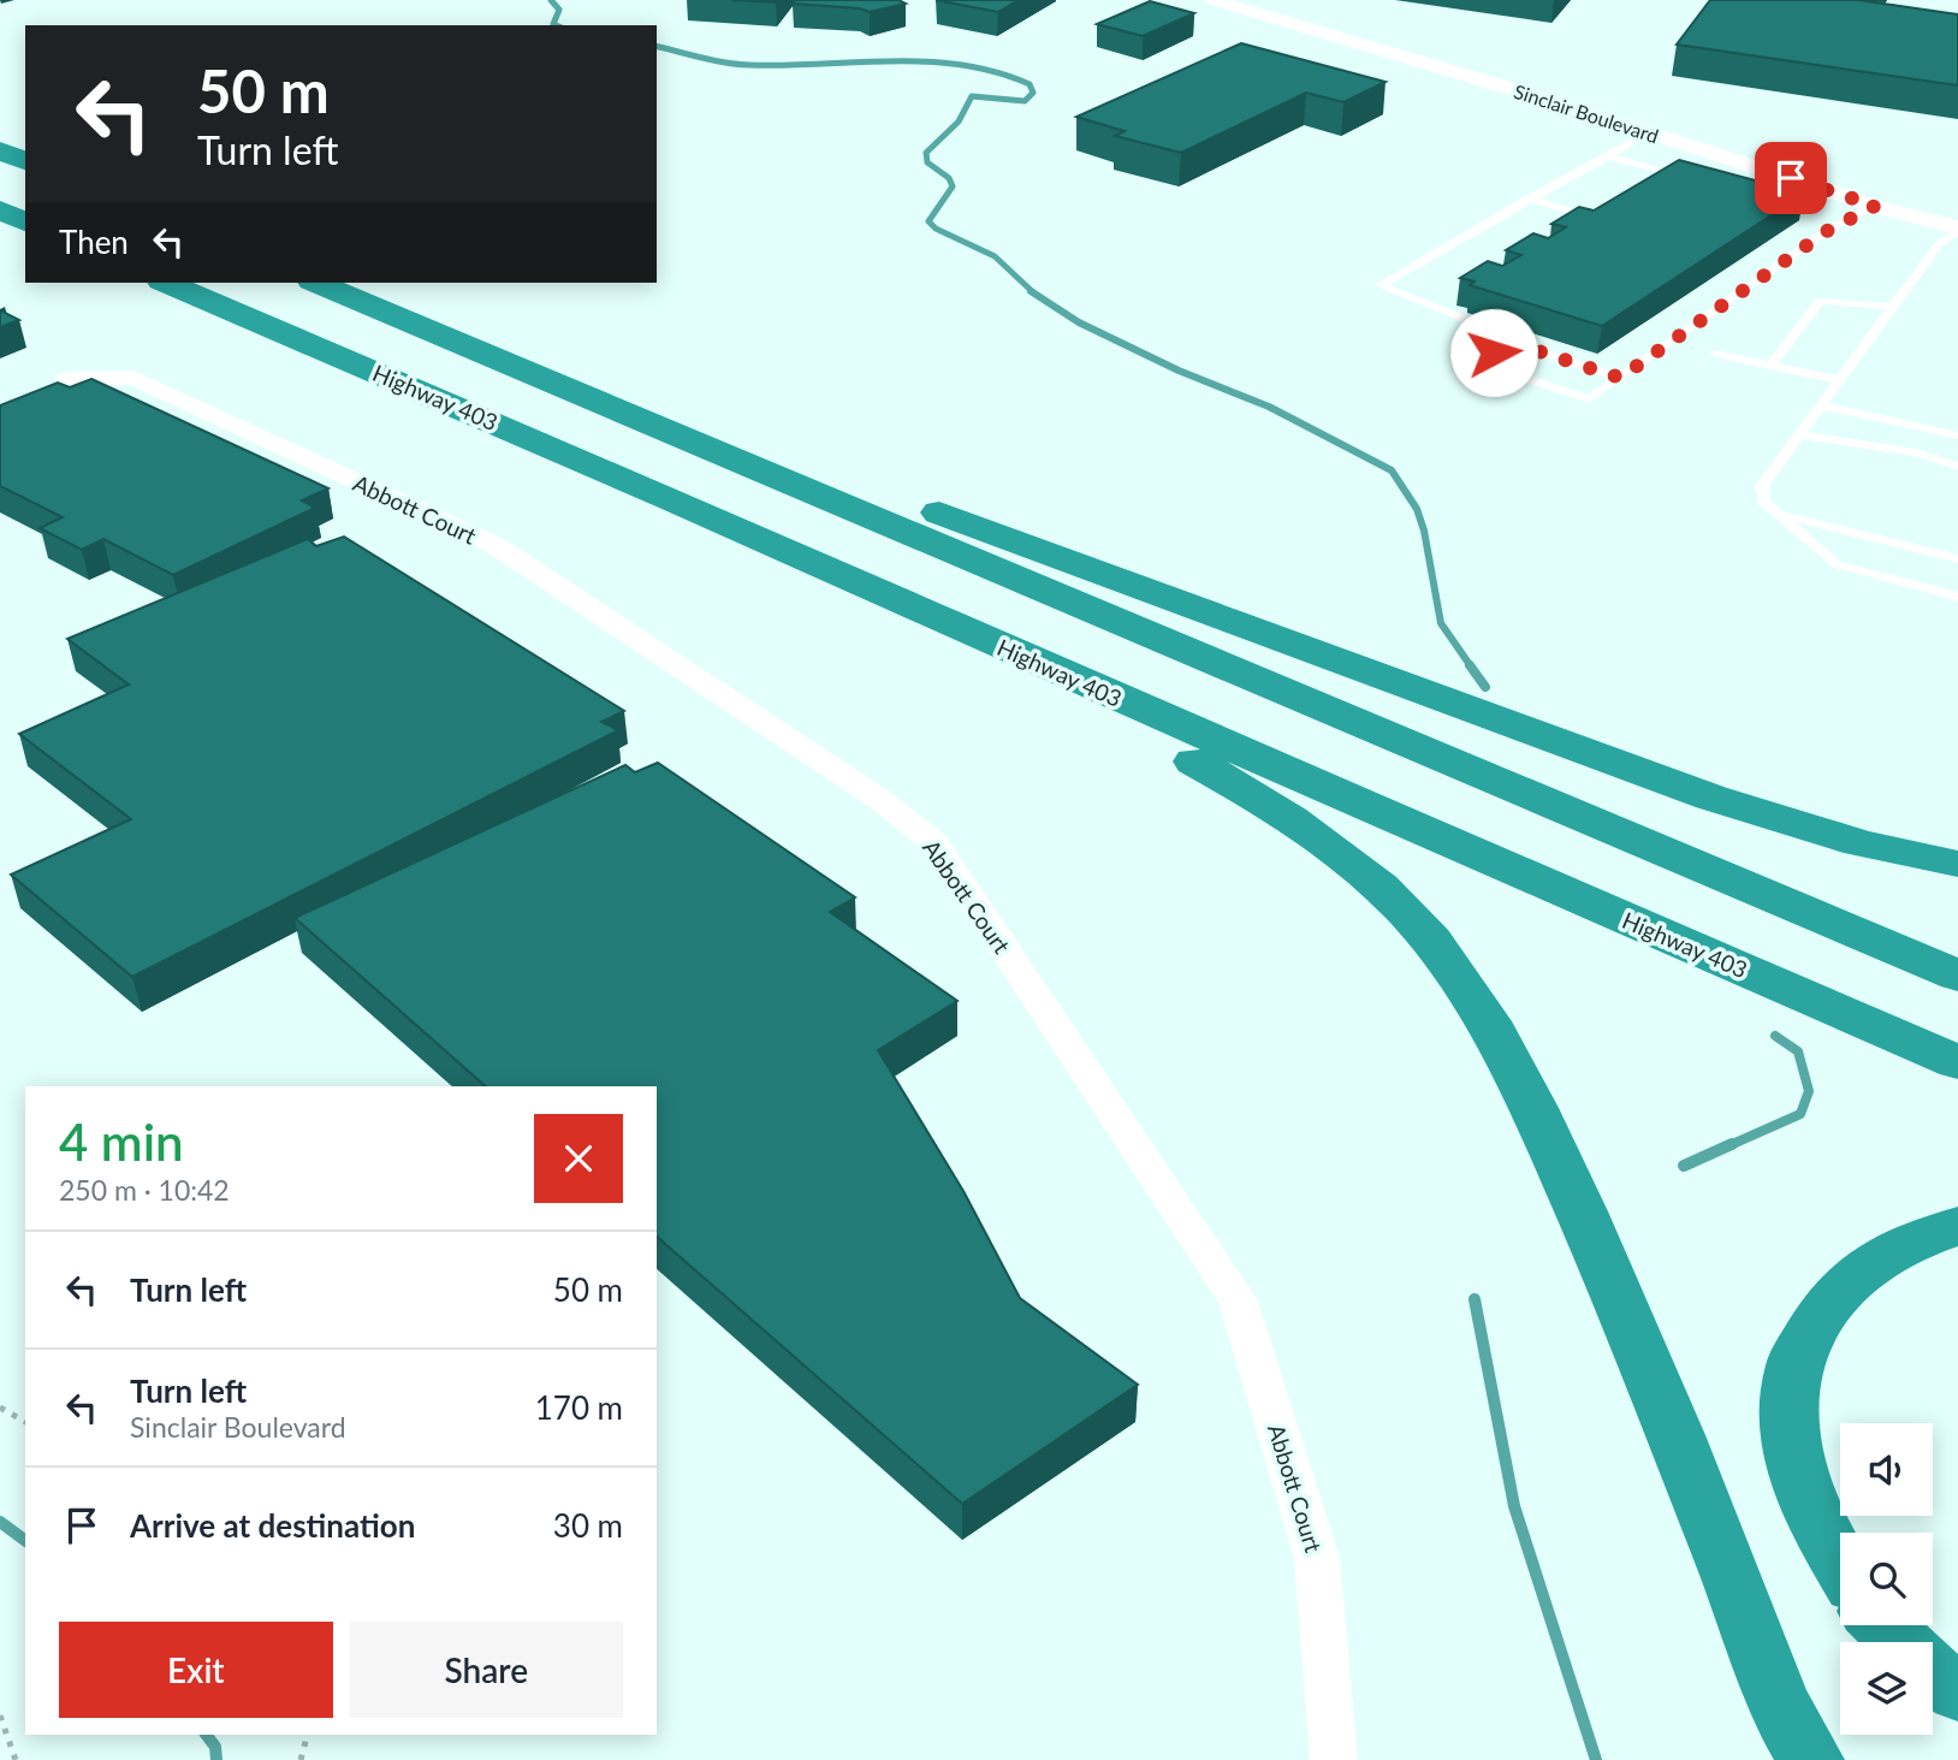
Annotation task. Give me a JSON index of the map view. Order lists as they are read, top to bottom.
{
  "streets": {
    "highway": ["Highway 403"],
    "street": ["Sinclair Boulevard", "Abbott Court"]
  },
  "page": {
    "turn": ["50 m", "Turn left"],
    "then": "Then",
    "heading": ["4 min", "250 m · 10:42"],
    "list": [
      {
        "name": "Turn left",
        "value": "50 m"
      },
      {
        "name": "Turn left",
        "note": "Sinclair Boulevard",
        "value": "170 m"
      },
      {
        "name": "Arrive at destination",
        "value": "30 m"
      }
    ],
    "buttons": ["Exit", "Share"]
  }
}
